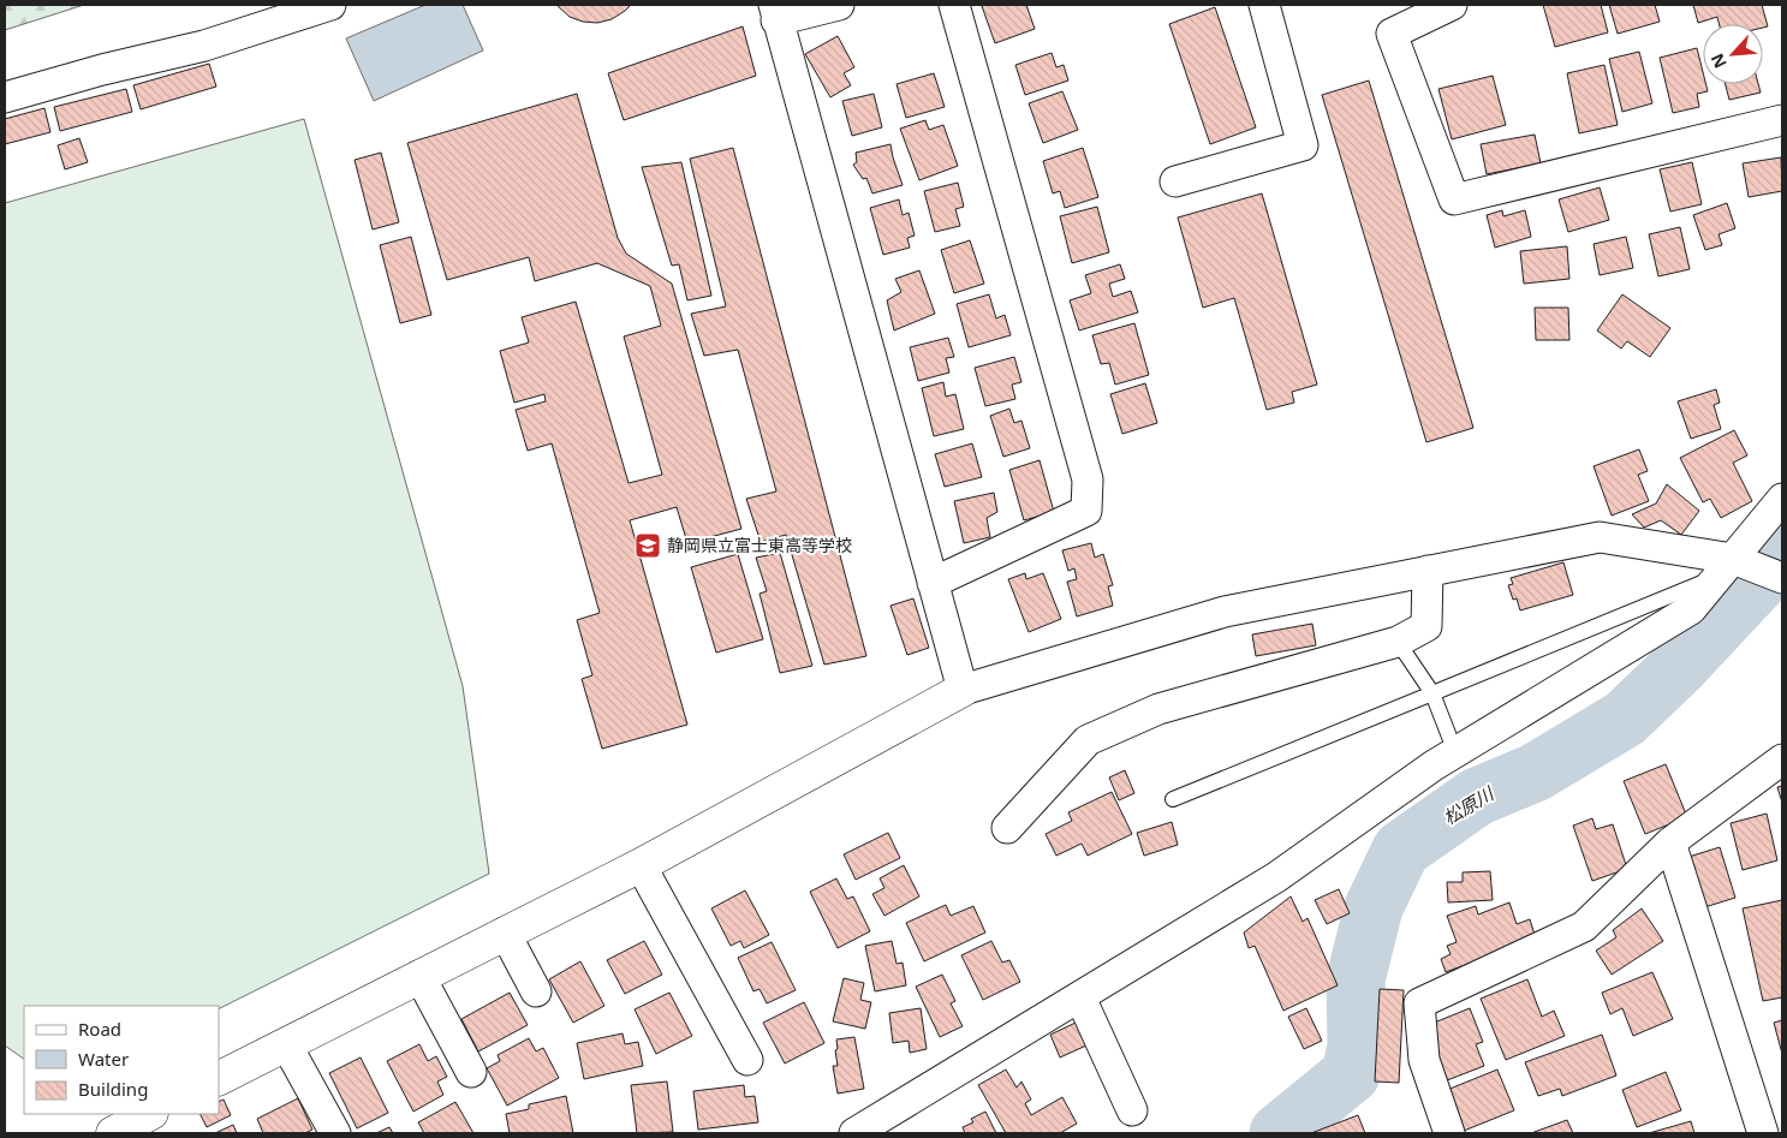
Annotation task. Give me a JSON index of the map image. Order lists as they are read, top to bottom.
{
  "water": ["松原川"],
  "places": {
    "school or university": ["静岡県立富士東高等学校"]
  },
  "legend": ["Road", "Water", "Building"],
  "north": "bottom left"
}
